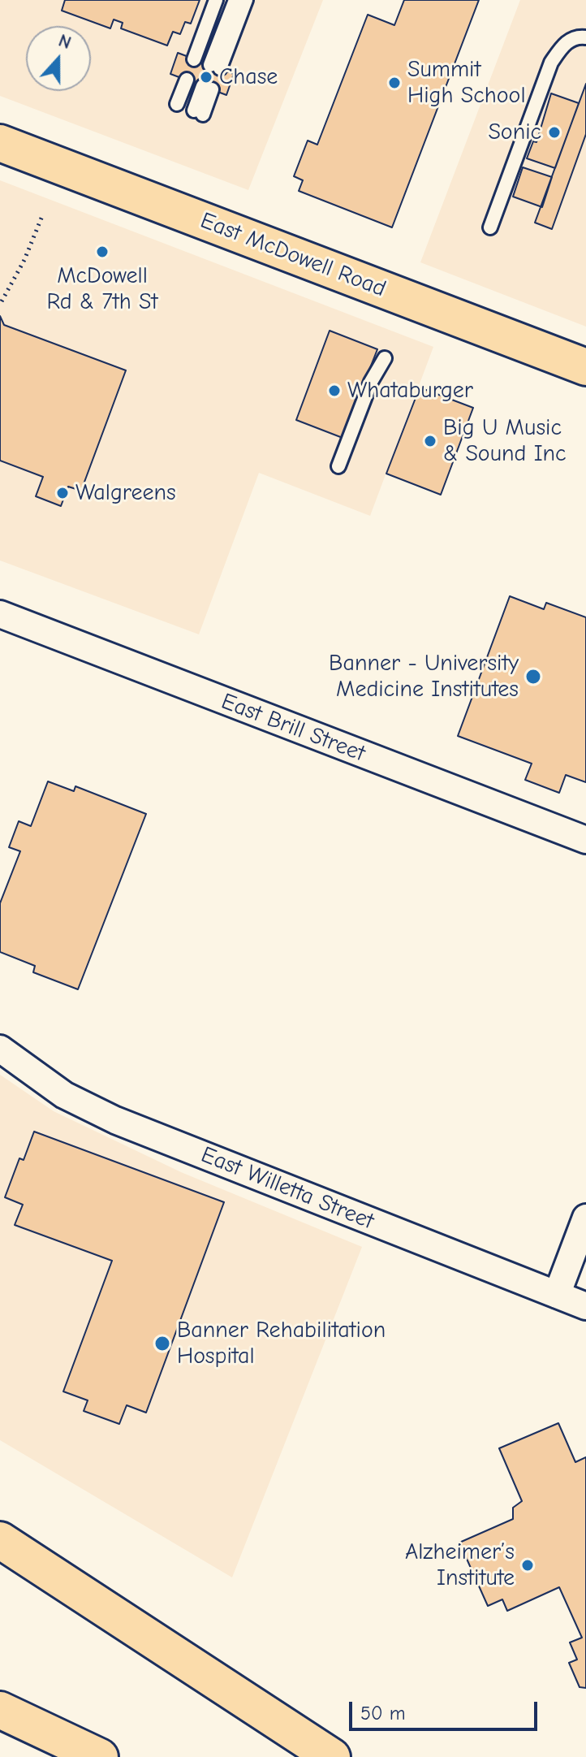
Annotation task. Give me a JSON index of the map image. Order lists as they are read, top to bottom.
{
  "streets": {
    "main road": ["East McDowell Road"],
    "street": ["East Brill Street", "East Willetta Street"]
  },
  "places": [
    "Chase",
    "Summit High School",
    "Sonic",
    "McDowell Rd & 7th St",
    "Whataburger",
    "Big U Music & Sound Inc",
    "Walgreens",
    "Banner - University Medicine Institutes",
    "Banner Rehabilitation Hospital",
    "Alzheimer’s Institute"
  ],
  "scale_bar": "50 m",
  "north": "top"
}
